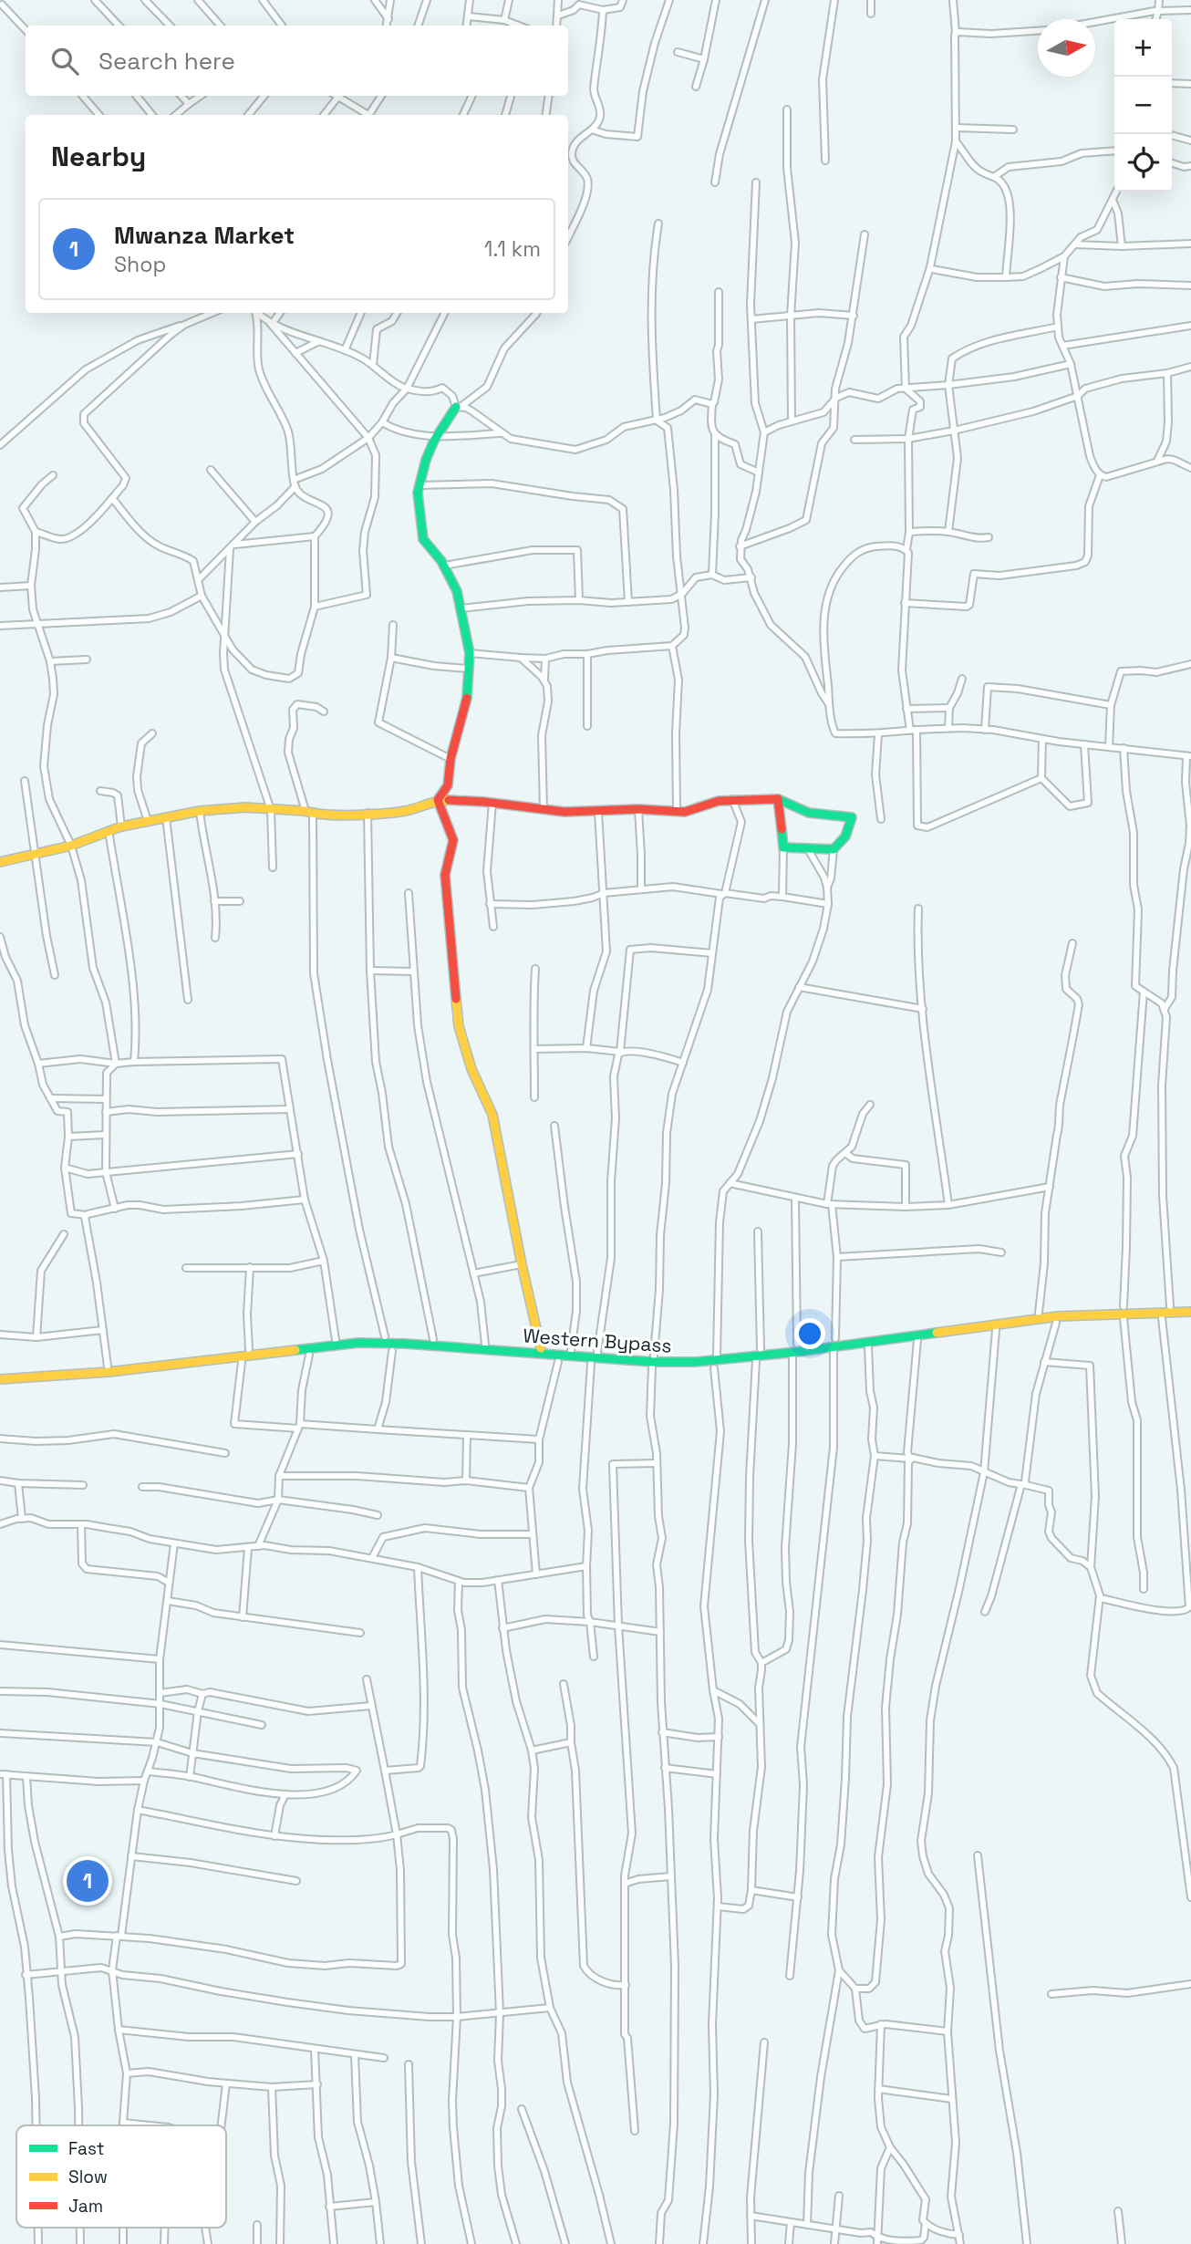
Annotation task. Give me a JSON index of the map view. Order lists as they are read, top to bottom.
{
  "streets": {
    "street": ["Western Bypass"]
  },
  "legend": ["Fast", "Slow", "Jam"],
  "north": "right",
  "page": {
    "map_buttons": ["+", "−"],
    "search": "Search here",
    "heading": "Nearby",
    "list": [
      {
        "mark": "1",
        "name": "Mwanza Market",
        "note": "Shop",
        "value": "1.1 km"
      }
    ],
    "pins": "1"
  }
}
